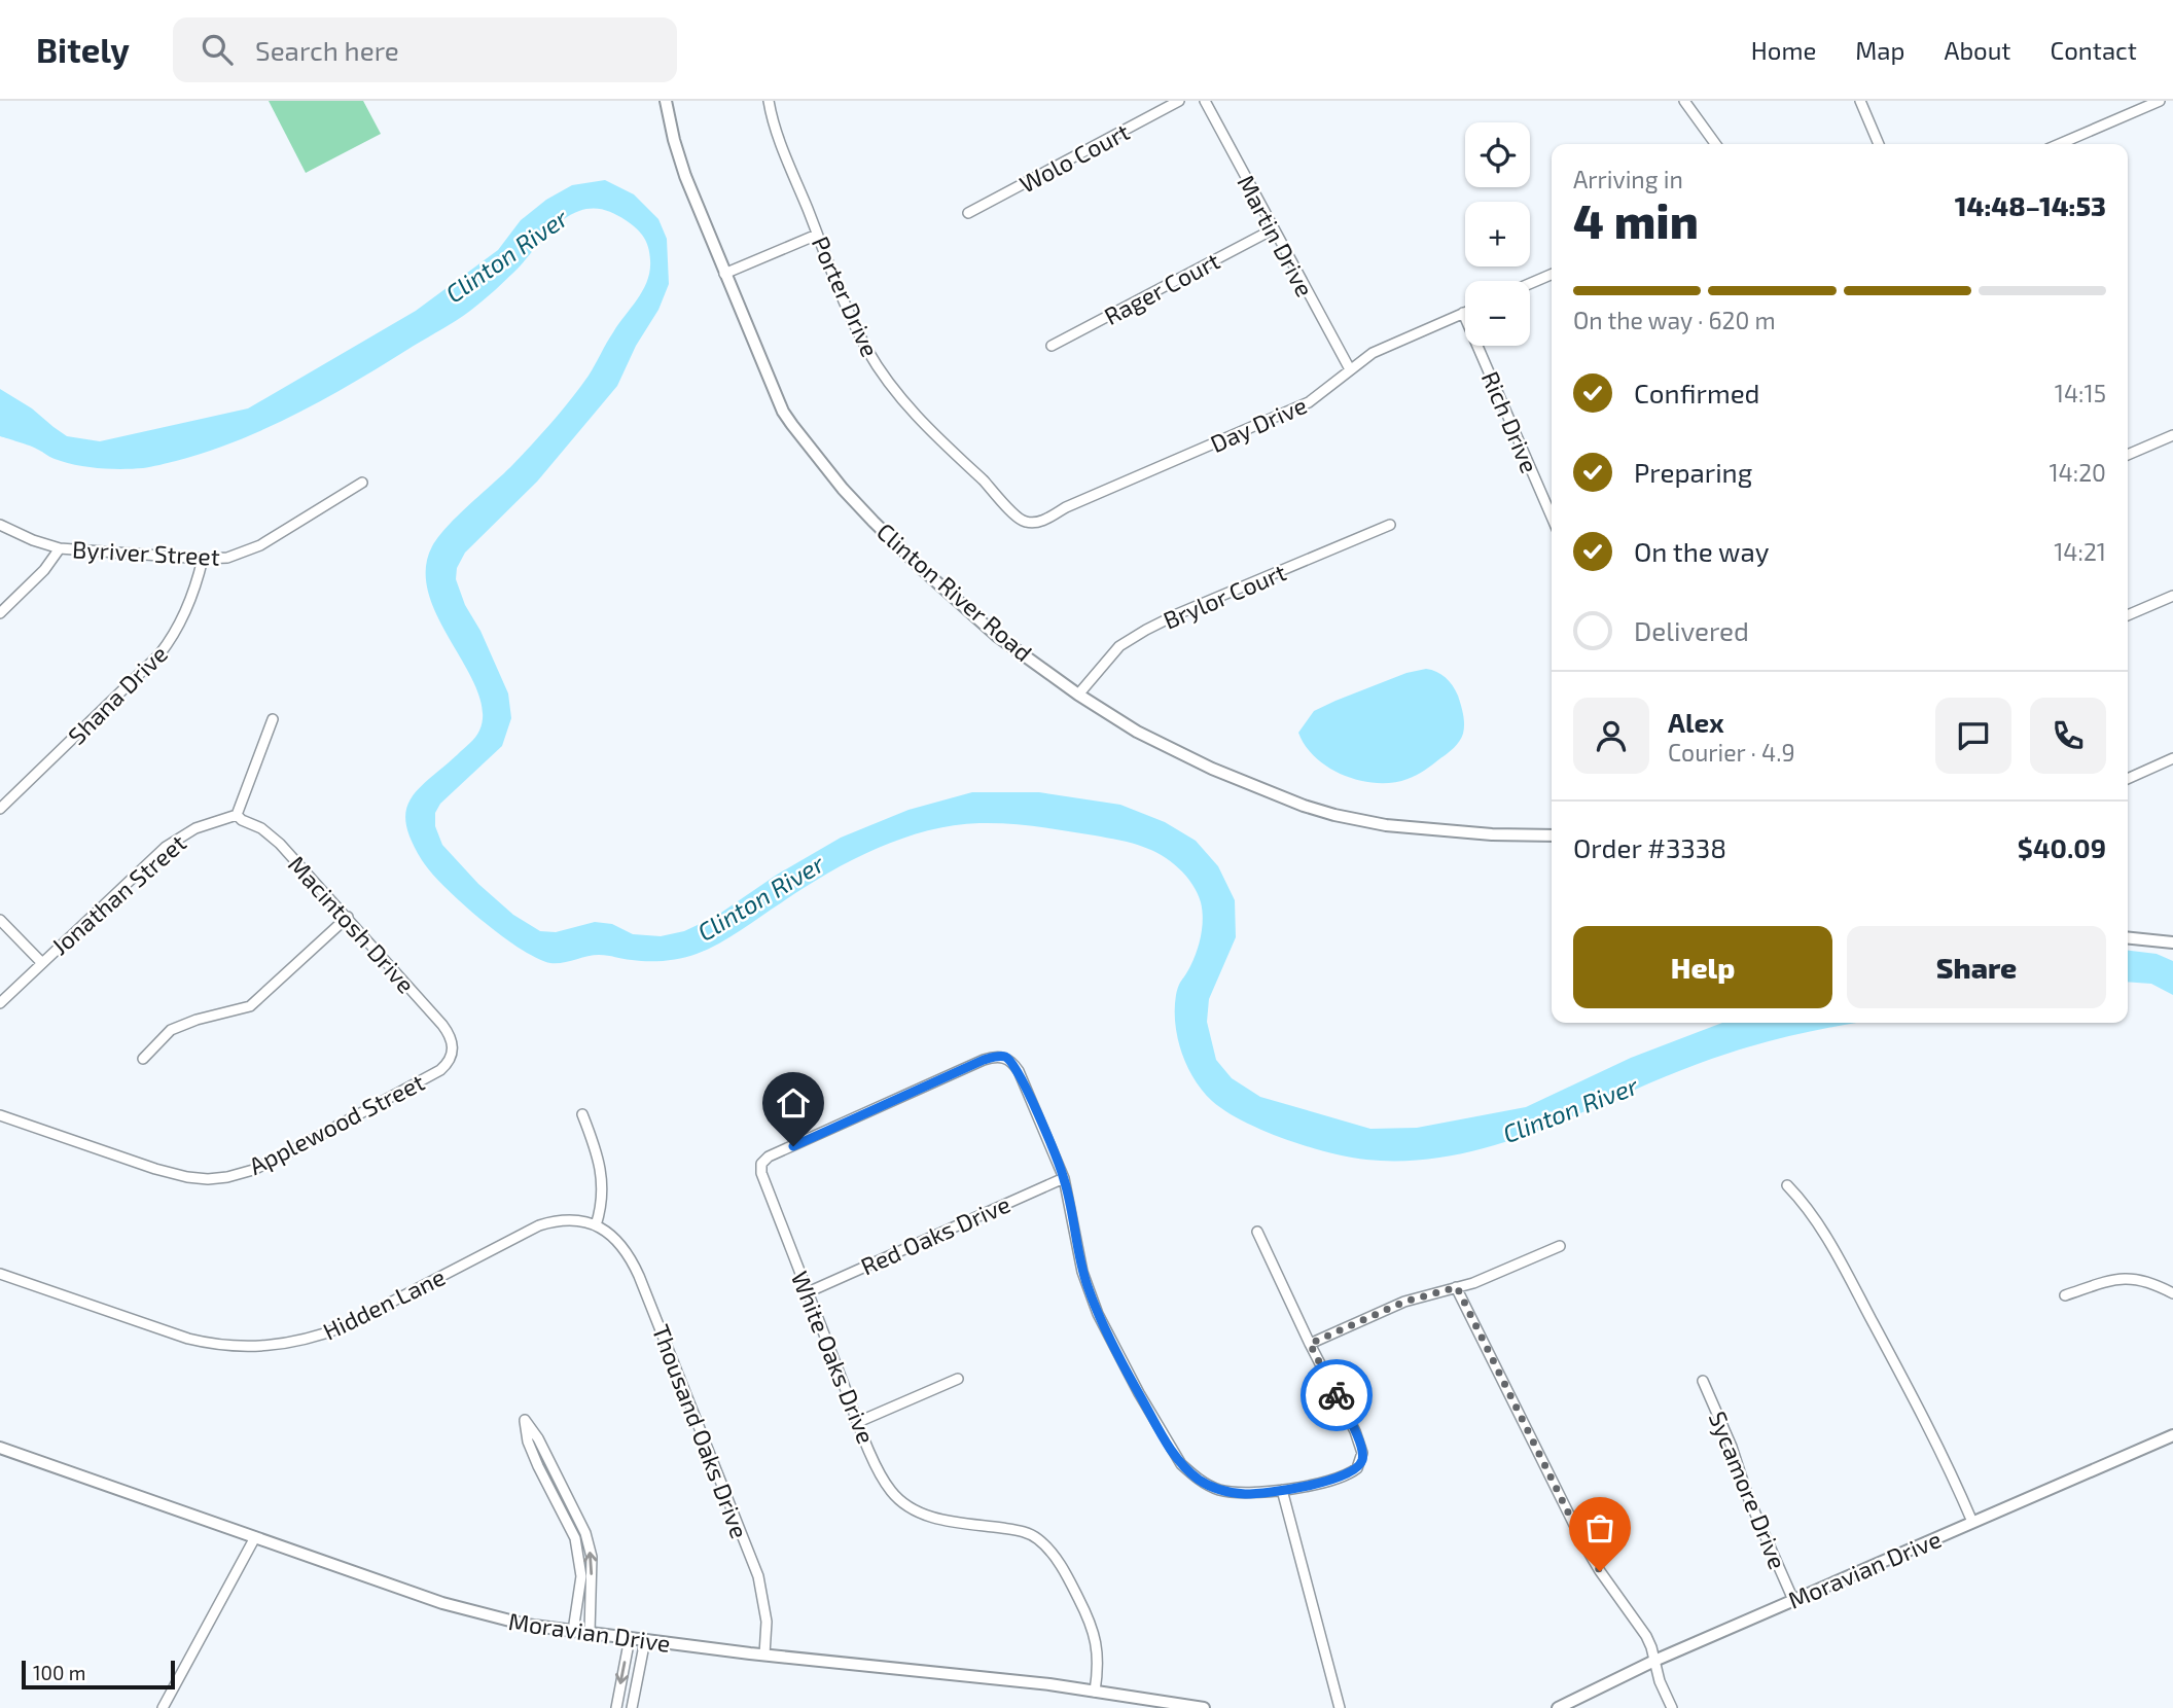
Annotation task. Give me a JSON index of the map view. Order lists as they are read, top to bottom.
{
  "streets": {
    "street": [
      "Wolo Court",
      "Martin Drive",
      "Rager Court",
      "Porter Drive",
      "Rich Drive",
      "Day Drive",
      "Byriver Street",
      "Clinton River Road",
      "Brylor Court",
      "Shana Drive",
      "Jonathan Street",
      "Macintosh Drive",
      "Applewood Street",
      "Red Oaks Drive",
      "Hidden Lane",
      "White Oaks Drive",
      "Thousand Oaks Drive",
      "Sycamore Drive",
      "Moravian Drive"
    ]
  },
  "crossings": [
    ["Martin Drive", "Rager Court"],
    ["Martin Drive", "Day Drive"],
    ["Porter Drive", "Day Drive"],
    ["Rich Drive", "Day Drive"],
    ["Byriver Street", "Shana Drive"],
    ["Clinton River Road", "Brylor Court"],
    ["Jonathan Street", "Macintosh Drive"],
    ["Macintosh Drive", "Applewood Street"],
    ["Red Oaks Drive", "White Oaks Drive"],
    ["Hidden Lane", "Thousand Oaks Drive"],
    ["White Oaks Drive", "Moravian Drive"],
    ["Thousand Oaks Drive", "Moravian Drive"],
    ["Sycamore Drive", "Moravian Drive"]
  ],
  "water": ["Clinton River"],
  "scale_bar": "100 m",
  "page": {
    "header": "Bitely",
    "search": "Search here",
    "nav": [
      "Home",
      "Map",
      "About",
      "Contact"
    ],
    "map_buttons": ["+", "−"],
    "heading": ["4 min", "Arriving in", "14:48–14:53"],
    "panel": [
      "Alex",
      "Courier · 4.9",
      "Order #3338",
      "$40.09"
    ],
    "bar": "On the way · 620 m",
    "list": [
      ["Confirmed", "14:15"],
      ["Preparing", "14:20"],
      ["On the way", "14:21"],
      "Delivered"
    ],
    "buttons": ["Help", "Share"],
    "scale": "100 m"
  }
}
